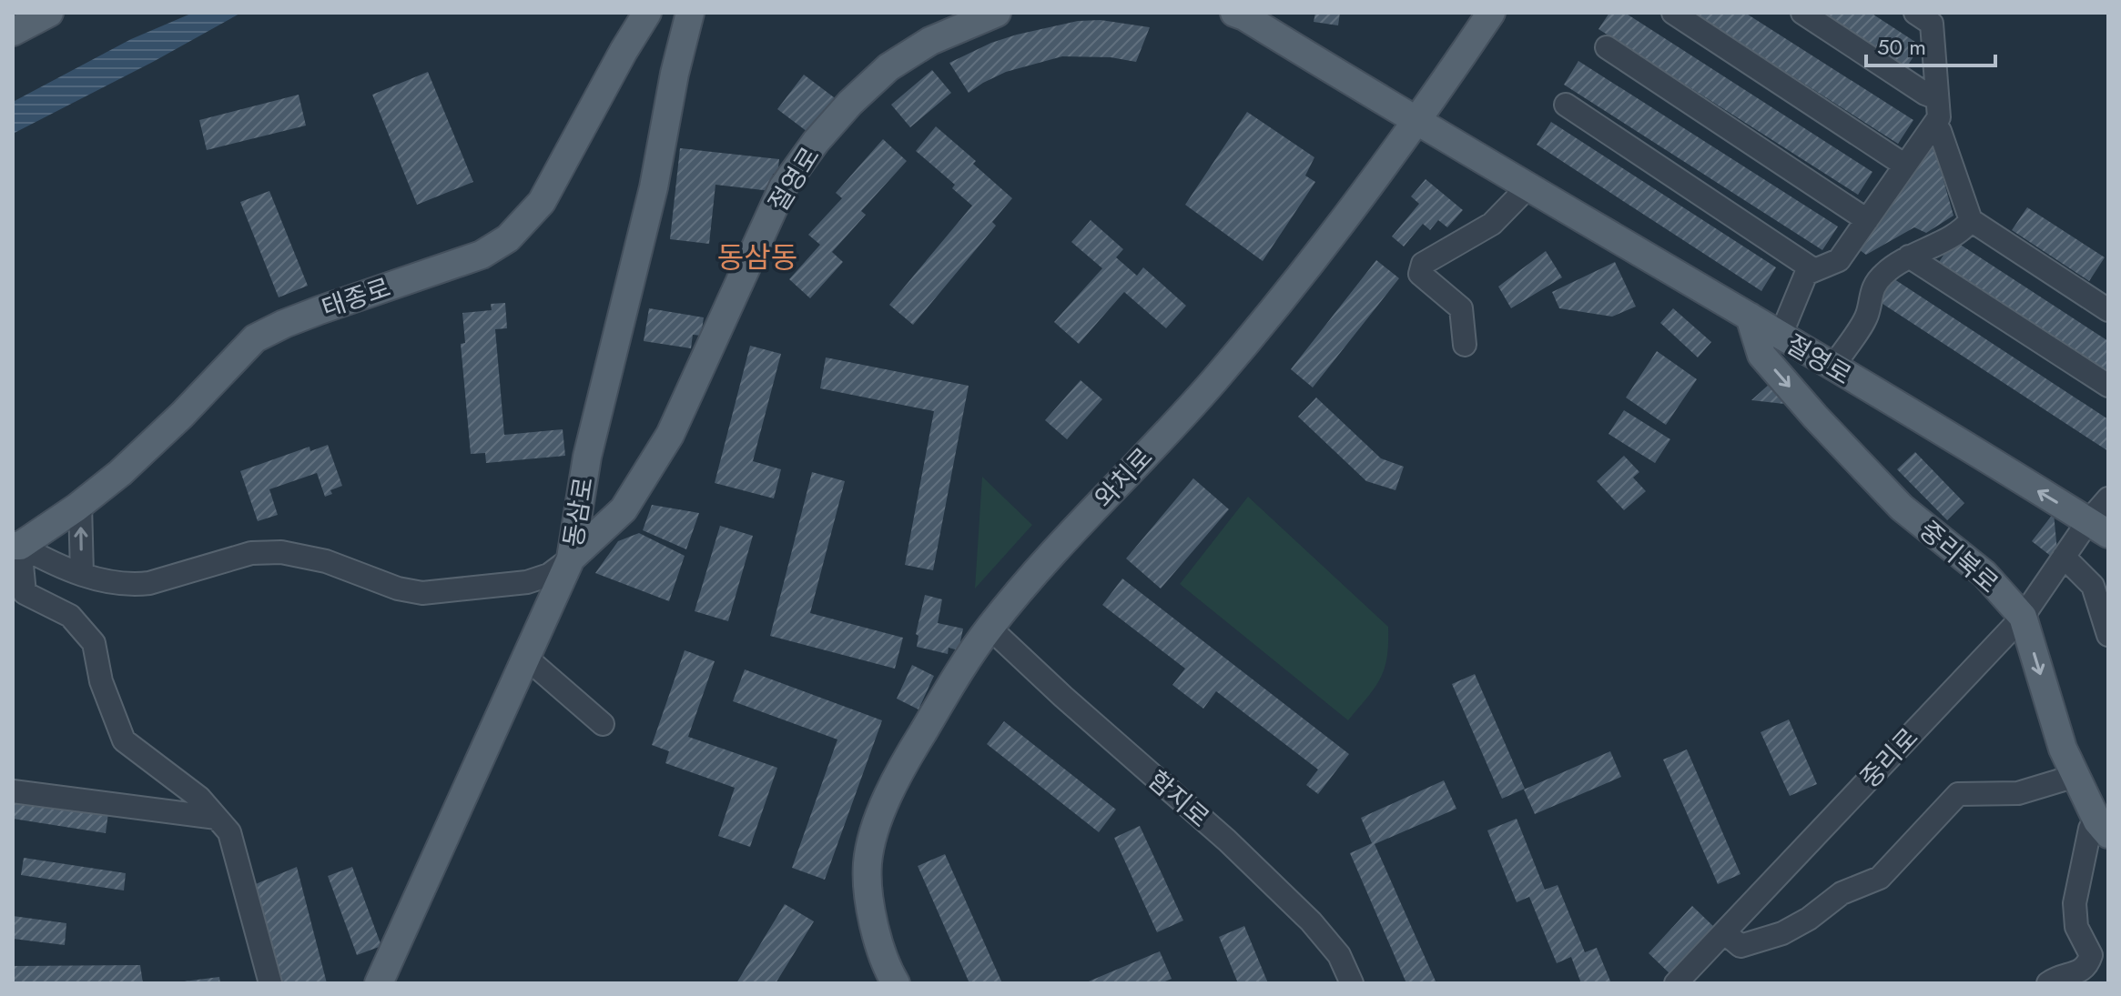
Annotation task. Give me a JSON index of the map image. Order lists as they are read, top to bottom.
{
  "streets": {
    "main road": [
      "절영로",
      "태종로",
      "와치로",
      "동삼로",
      "중리북로"
    ],
    "street": ["중리로", "함지로"]
  },
  "crossings": [
    ["절영로", "와치로"],
    ["절영로", "동삼로"],
    ["절영로", "중리북로"],
    ["절영로", "중리로"],
    ["와치로", "함지로"],
    ["중리북로", "중리로"]
  ],
  "one_way": ["중리북로"],
  "districts": ["동삼동"],
  "scale_bar": "50 m"
}
